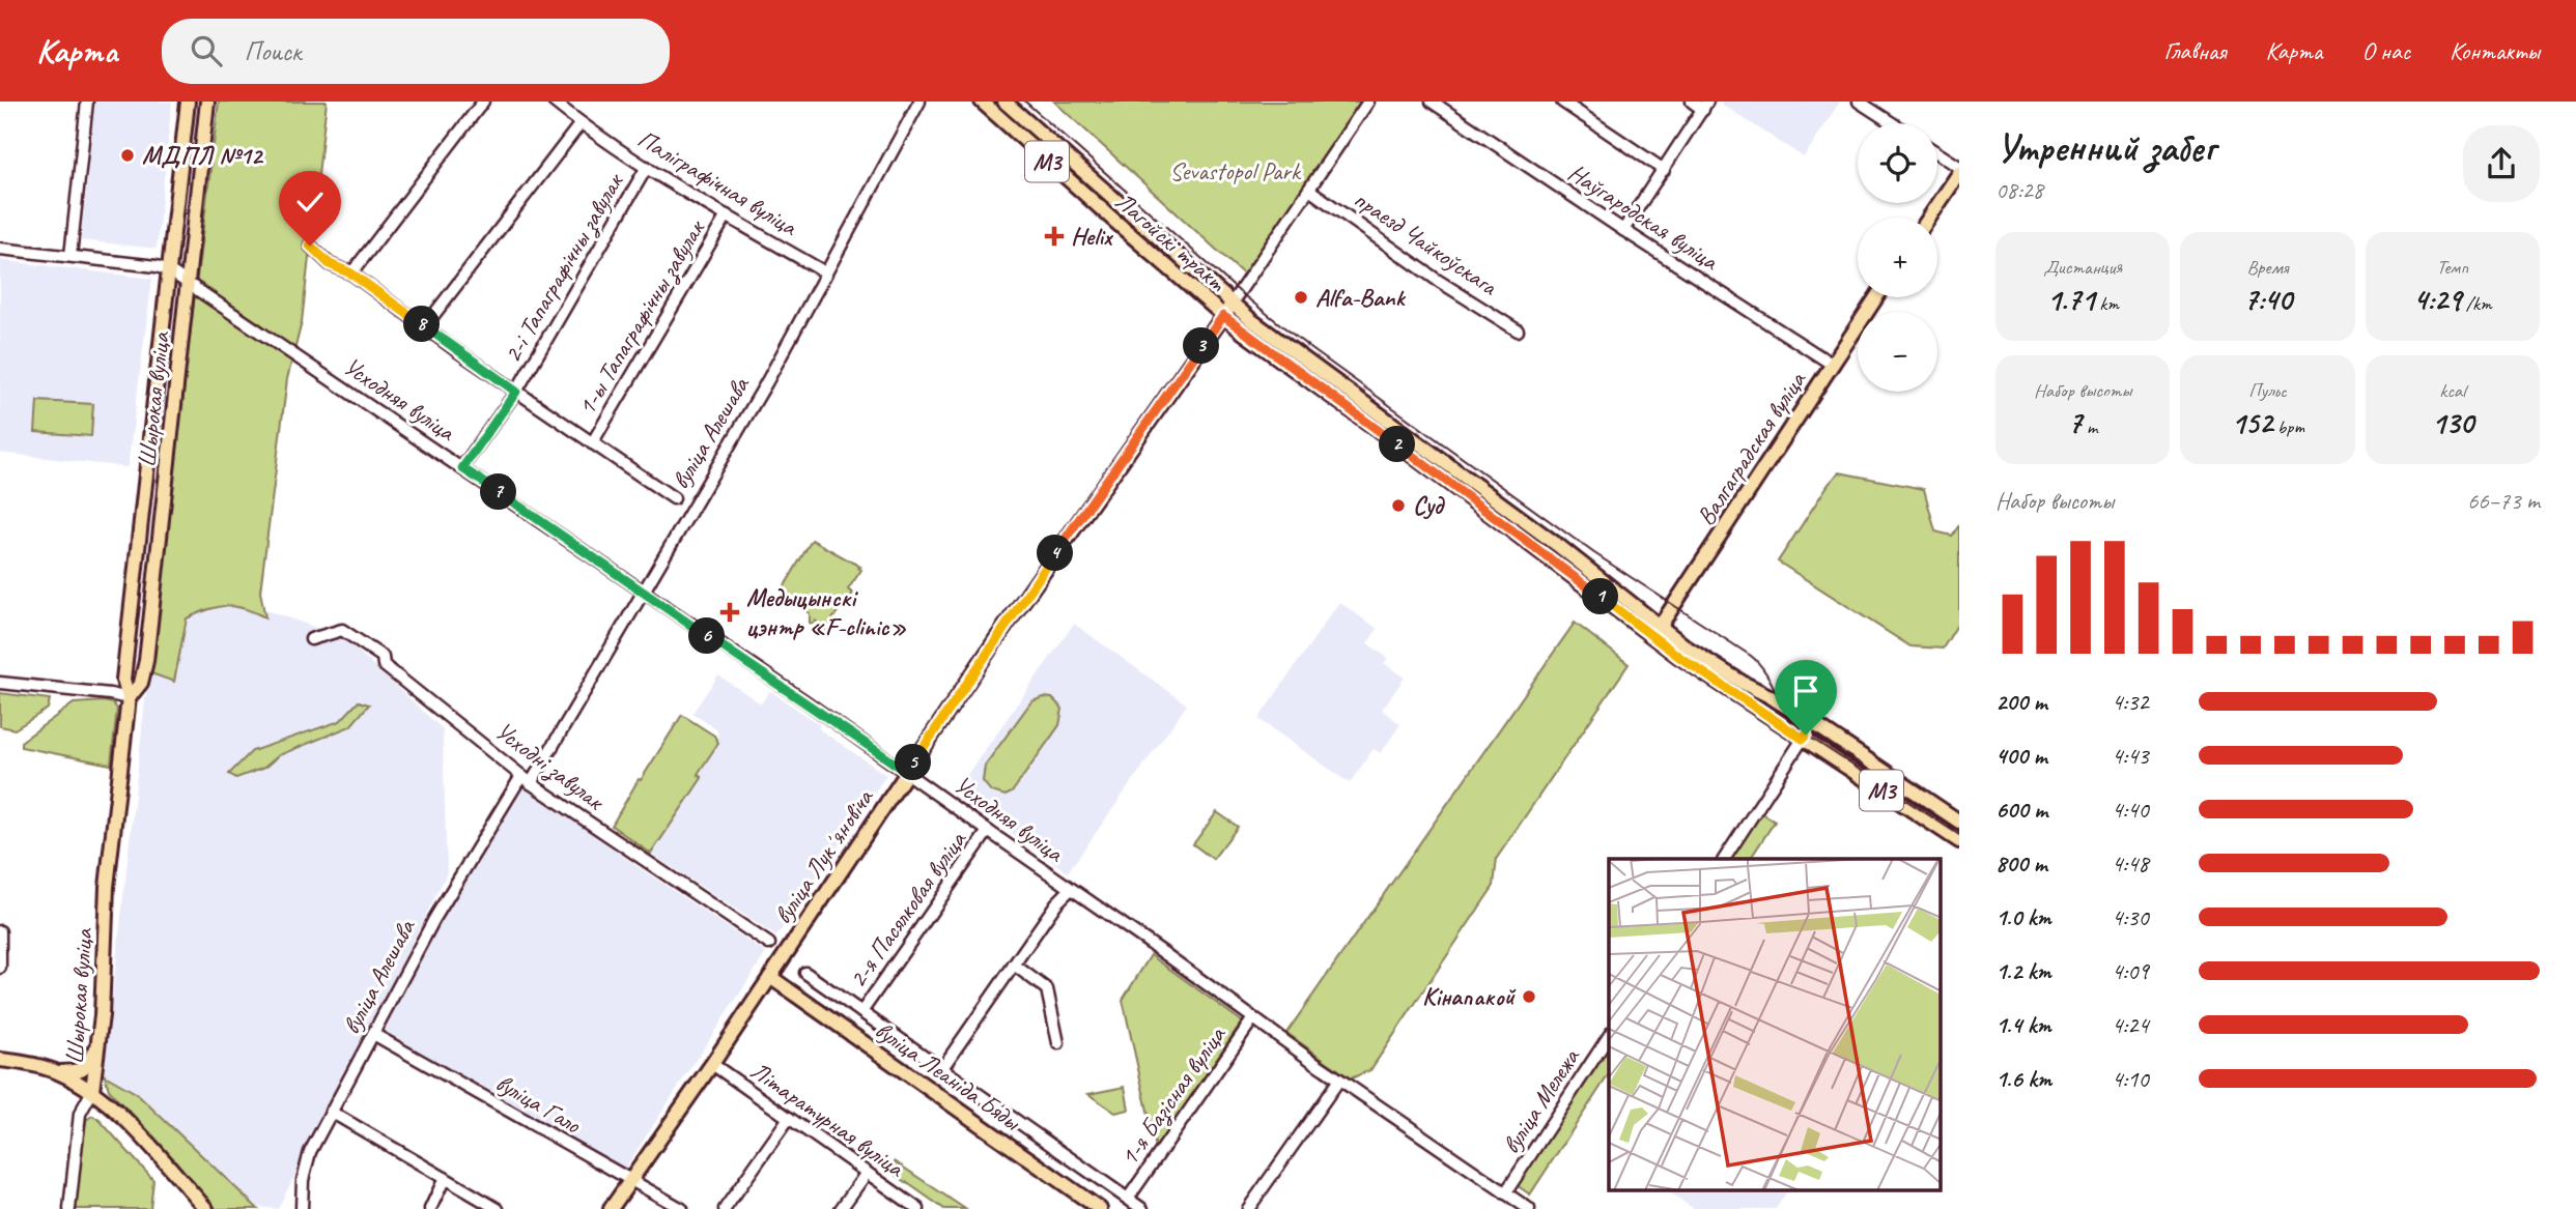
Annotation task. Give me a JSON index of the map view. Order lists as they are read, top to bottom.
{
  "streets": {
    "main road": [
      "М3",
      "Лагойскі тракт",
      "Шырокая вуліца",
      "Валгаградская вуліца",
      "вуліца Лукʼяновіча",
      "вуліца Леаніда Бяды"
    ],
    "street": [
      "Паліграфічная вуліца",
      "Наўгародская вуліца",
      "праезд Чайкоўскага",
      "2-і Тапаграфічны завулак",
      "1-ы Тапаграфічны завулак",
      "Усходняя вуліца",
      "вуліца Алешава",
      "Усходні завулак",
      "2-я Пасялковая вуліца",
      "1-я Базісная вуліца",
      "вуліца Мележа",
      "вуліца Гало",
      "Літаратурная вуліца"
    ]
  },
  "crossings": [
    ["М3", "Лагойскі тракт"],
    ["М3", "Валгаградская вуліца"],
    ["Паліграфічная вуліца", "2-і Тапаграфічны завулак"],
    ["Паліграфічная вуліца", "1-ы Тапаграфічны завулак"],
    ["Паліграфічная вуліца", "вуліца Алешава"],
    ["Наўгародская вуліца", "Валгаградская вуліца"],
    ["Лагойскі тракт", "Валгаградская вуліца"],
    ["Лагойскі тракт", "вуліца Лукʼяновіча"],
    ["2-і Тапаграфічны завулак", "Усходняя вуліца"],
    ["Усходняя вуліца", "Шырокая вуліца"],
    ["Усходняя вуліца", "вуліца Алешава"],
    ["Усходняя вуліца", "вуліца Лукʼяновіча"],
    ["Усходняя вуліца", "2-я Пасялковая вуліца"],
    ["Усходняя вуліца", "1-я Базісная вуліца"],
    ["Усходняя вуліца", "вуліца Мележа"],
    ["вуліца Алешава", "Усходні завулак"],
    ["вуліца Алешава", "вуліца Гало"],
    ["вуліца Лукʼяновіча", "вуліца Леаніда Бяды"],
    ["вуліца Лукʼяновіча", "вуліца Гало"],
    ["вуліца Лукʼяновіча", "Літаратурная вуліца"]
  ],
  "parks": ["Sevastopol Park"],
  "places": {
    "other": [
      "МДПЛ №12",
      "Alfa-Bank",
      "Суд",
      "Кінапакой"
    ],
    "health": ["Helix", "Медыцынскі цэнтр «F-clinic»"]
  },
  "page": {
    "header": "Карта",
    "search": "Поиск",
    "nav": [
      "Главная",
      "Карта",
      "О нас",
      "Контакты"
    ],
    "heading": ["Утренний забег", "08:28"],
    "map_buttons": ["+", "−"],
    "stats": [
      ["Дистанция", "1.71 km"],
      ["Время", "7:40"],
      ["Темп", "4:29 /km"],
      ["Набор высоты", "7 m"],
      ["Пульс", "152 bpm"],
      ["kcal", "130"]
    ],
    "pins": [
      "8",
      "3",
      "2",
      "7",
      "4",
      "1",
      "6",
      "5"
    ],
    "chart": ["Набор высоты", "66–73 m"],
    "list": [
      {
        "name": "200 m",
        "note": "4:32"
      },
      {
        "name": "400 m",
        "note": "4:43"
      },
      {
        "name": "600 m",
        "note": "4:40"
      },
      {
        "name": "800 m",
        "note": "4:48"
      },
      {
        "name": "1.0 km",
        "note": "4:30"
      },
      {
        "name": "1.2 km",
        "note": "4:09"
      },
      {
        "name": "1.4 km",
        "note": "4:24"
      },
      {
        "name": "1.6 km",
        "note": "4:10"
      }
    ]
  }
}
